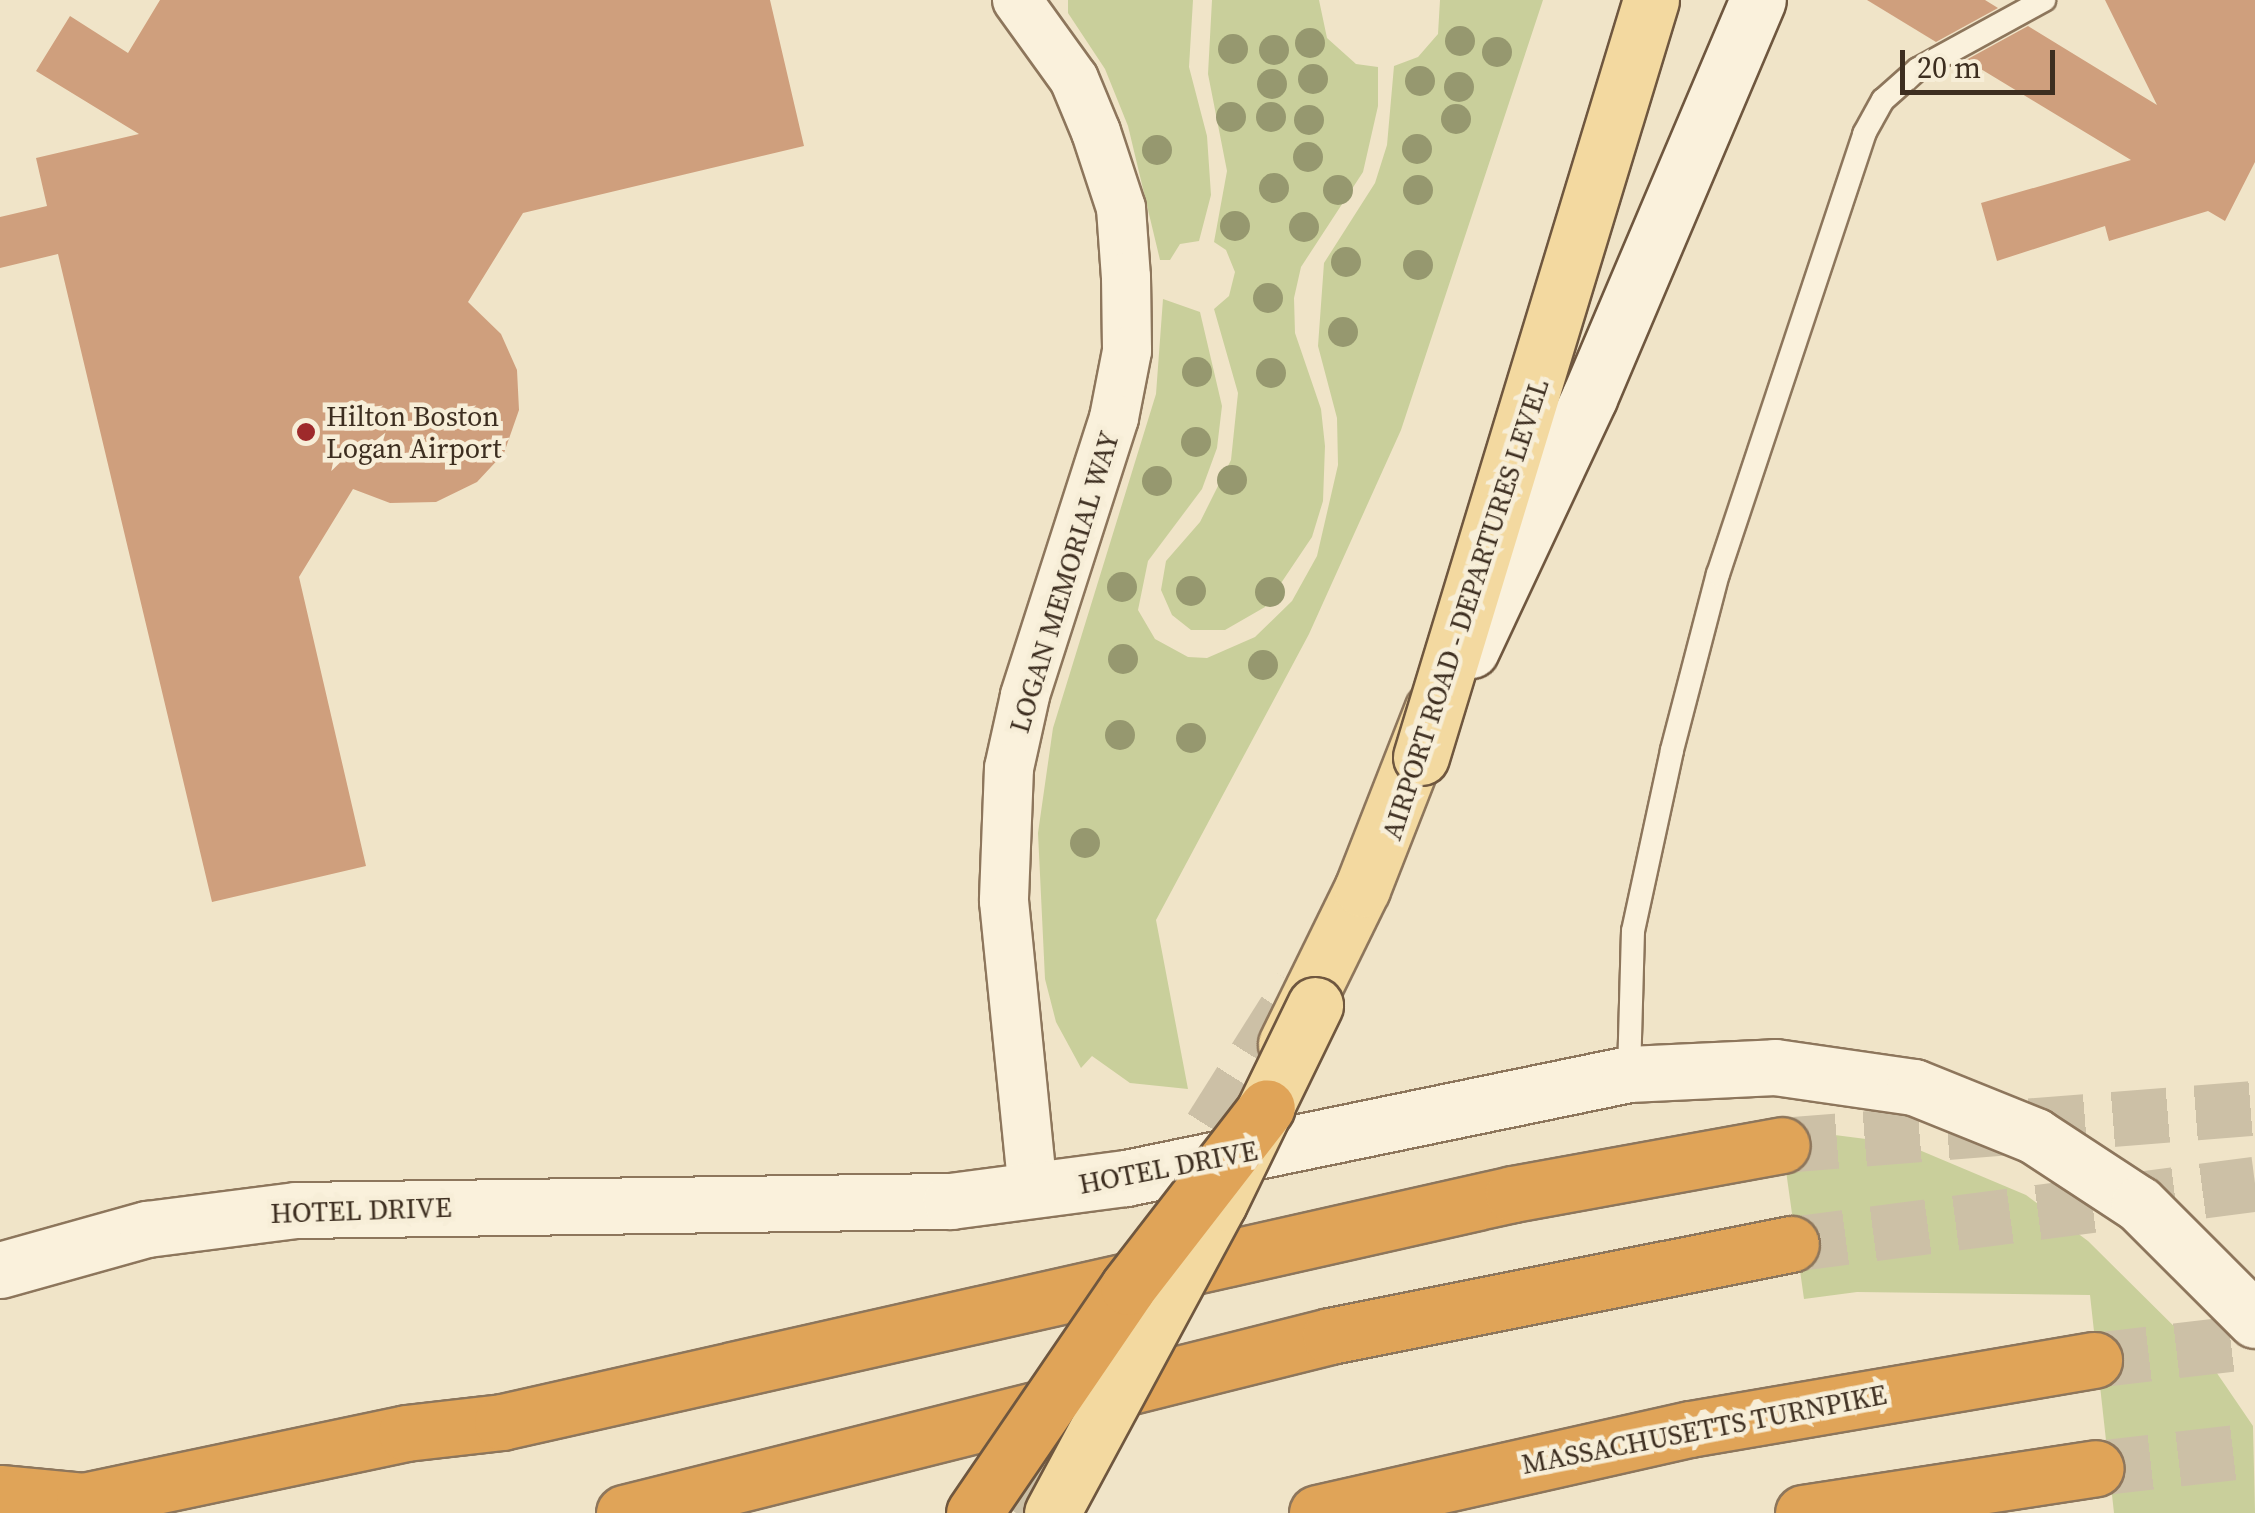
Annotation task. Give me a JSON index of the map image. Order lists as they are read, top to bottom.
{
  "streets": {
    "highway": ["MASSACHUSETTS TURNPIKE"],
    "main road": ["AIRPORT ROAD - DEPARTURES LEVEL", "HOTEL DRIVE"],
    "street": ["LOGAN MEMORIAL WAY"]
  },
  "crossings": [
    ["LOGAN MEMORIAL WAY", "HOTEL DRIVE"]
  ],
  "places": ["Hilton Boston Logan Airport"],
  "scale_bar": "20 m"
}
